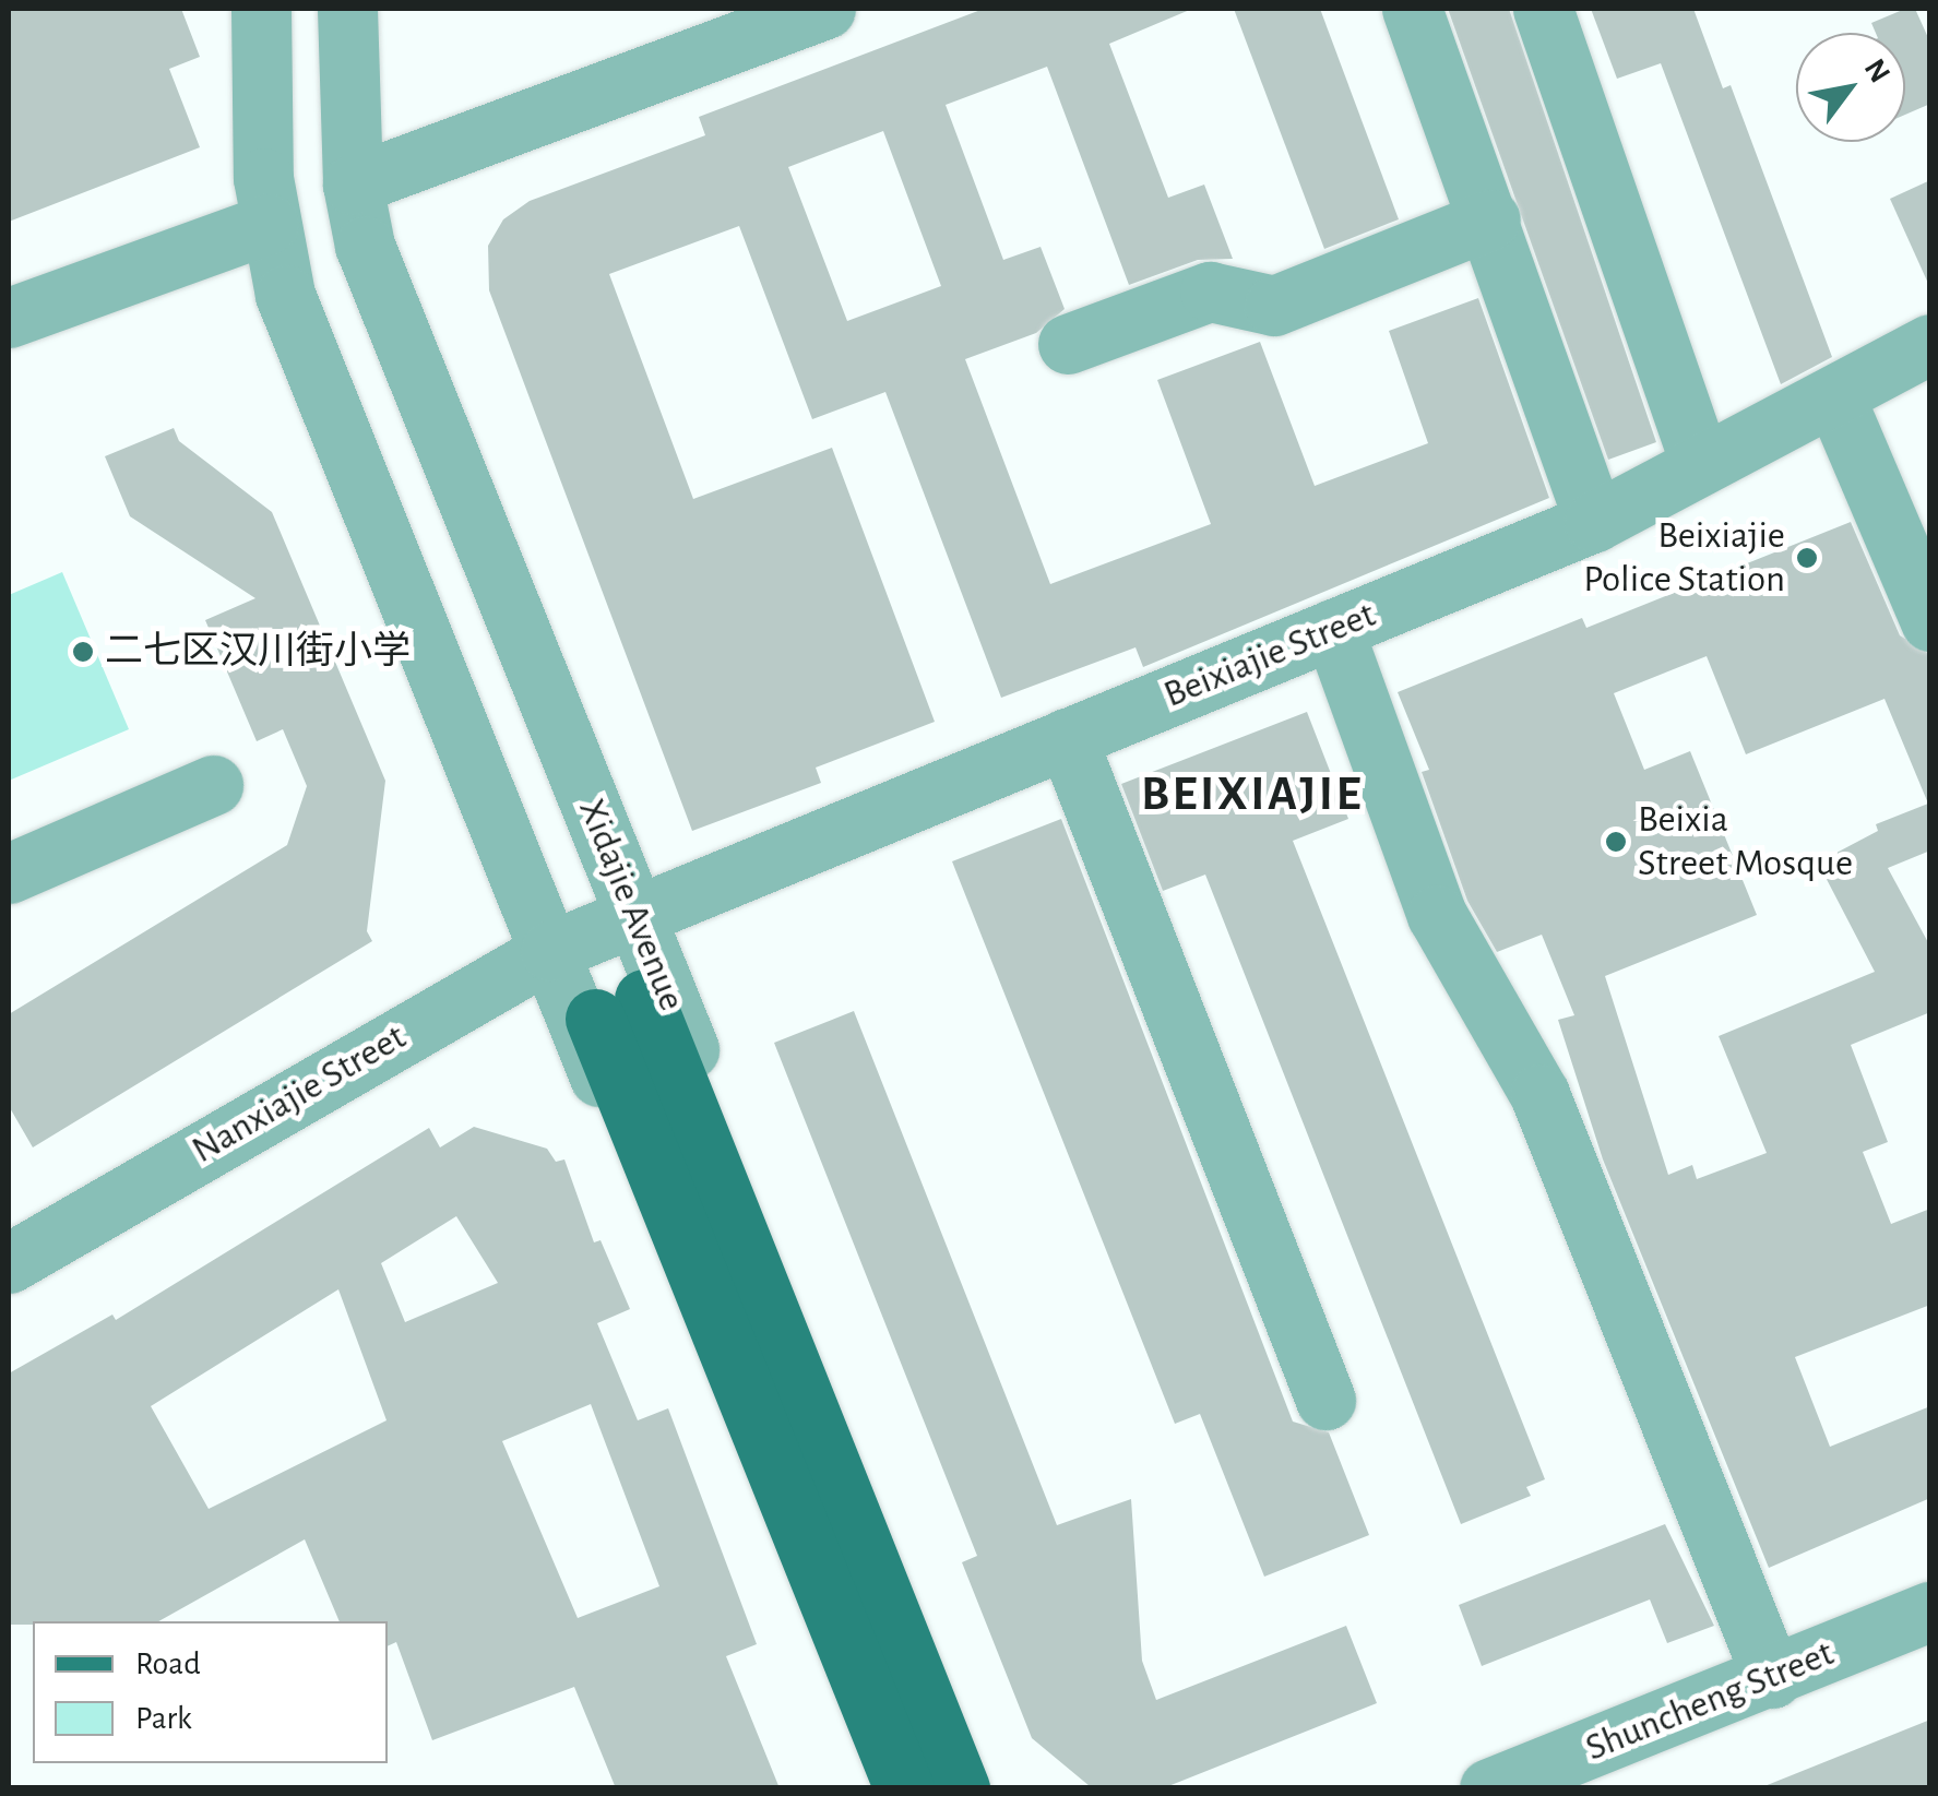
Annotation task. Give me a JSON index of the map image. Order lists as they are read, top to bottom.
{
  "streets": {
    "main road": ["Xidajie Avenue"],
    "street": ["Beixiajie Street", "Nanxiajie Street", "Shuncheng Street"]
  },
  "crossings": [
    ["Beixiajie Street", "Xidajie Avenue"],
    ["Beixiajie Street", "Nanxiajie Street"],
    ["Xidajie Avenue", "Nanxiajie Street"]
  ],
  "districts": ["BEIXIAJIE"],
  "places": ["Beixiajie Police Station", "二七区汉川街小学", "Beixia Street Mosque"],
  "legend": ["Road", "Park"],
  "north": "top right"
}
